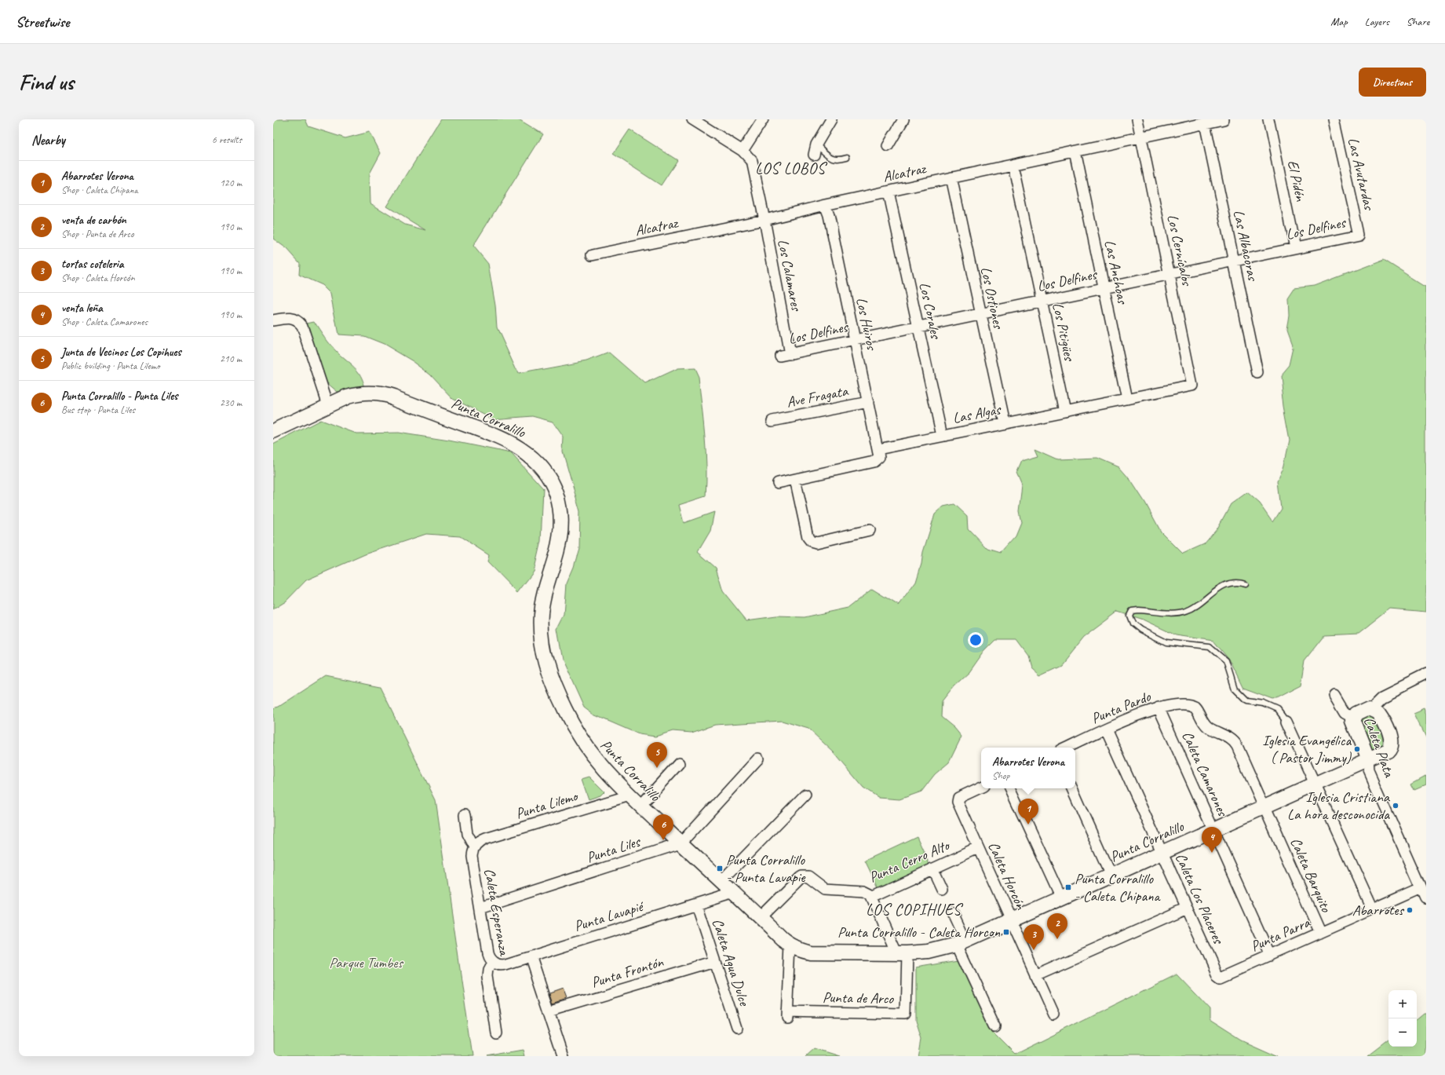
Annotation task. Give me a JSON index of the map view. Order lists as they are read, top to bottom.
{
  "streets": {
    "street": [
      "Alcatraz",
      "Las Avutardas",
      "El Pidén",
      "Los Delfines",
      "Las Albacoras",
      "Los Cernícalos",
      "Las Anchoas",
      "Los Calamares",
      "Los Ostiones",
      "Los Corales",
      "Los Huiros",
      "Los Pitigües",
      "Ave Fragata",
      "Las Algas",
      "Punta Corralillo",
      "Punta Pardo",
      "Caleta Plata",
      "Caleta Camarones",
      "Punta Lilemo",
      "Punta Liles",
      "Punta Cerro Alto",
      "Caleta Barquito",
      "Caleta Horcón",
      "Caleta Los Placeres",
      "Caleta Esperanza",
      "Punta Lavapié",
      "Punta Parra",
      "Caleta Agua Dulce",
      "Punta Frontón",
      "Punta de Arco"
    ]
  },
  "crossings": [
    ["Alcatraz", "Las Albacoras"],
    ["Alcatraz", "Los Cernícalos"],
    ["Alcatraz", "Las Anchoas"],
    ["Alcatraz", "Los Calamares"],
    ["Alcatraz", "Los Ostiones"],
    ["Alcatraz", "Los Corales"],
    ["Alcatraz", "Los Huiros"],
    ["Alcatraz", "Los Pitigües"],
    ["Las Avutardas", "Los Delfines"],
    ["El Pidén", "Los Delfines"],
    ["Los Delfines", "Las Albacoras"],
    ["Los Delfines", "Los Cernícalos"],
    ["Los Delfines", "Las Anchoas"],
    ["Los Delfines", "Los Calamares"],
    ["Los Delfines", "Los Ostiones"],
    ["Los Delfines", "Los Corales"],
    ["Los Delfines", "Los Huiros"],
    ["Los Delfines", "Los Pitigües"],
    ["Los Cernícalos", "Las Algas"],
    ["Las Anchoas", "Las Algas"],
    ["Los Ostiones", "Las Algas"],
    ["Los Corales", "Las Algas"],
    ["Los Huiros", "Ave Fragata"],
    ["Los Huiros", "Las Algas"],
    ["Los Pitigües", "Las Algas"],
    ["Punta Corralillo", "Caleta Plata"],
    ["Punta Corralillo", "Caleta Camarones"],
    ["Punta Corralillo", "Punta Lilemo"],
    ["Punta Corralillo", "Punta Liles"],
    ["Punta Corralillo", "Punta Cerro Alto"],
    ["Punta Corralillo", "Caleta Barquito"],
    ["Punta Corralillo", "Caleta Horcón"],
    ["Punta Corralillo", "Caleta Los Placeres"],
    ["Punta Corralillo", "Punta Lavapié"],
    ["Punta Corralillo", "Punta de Arco"],
    ["Punta Pardo", "Caleta Camarones"],
    ["Punta Pardo", "Caleta Barquito"],
    ["Punta Pardo", "Caleta Los Placeres"],
    ["Caleta Plata", "Punta Parra"],
    ["Caleta Camarones", "Punta Parra"],
    ["Punta Lilemo", "Caleta Esperanza"],
    ["Punta Liles", "Caleta Esperanza"],
    ["Punta Cerro Alto", "Caleta Horcón"],
    ["Caleta Barquito", "Punta Parra"],
    ["Caleta Los Placeres", "Punta Parra"],
    ["Caleta Esperanza", "Punta Lavapié"],
    ["Punta Lavapié", "Caleta Agua Dulce"],
    ["Caleta Agua Dulce", "Punta Frontón"]
  ],
  "districts": ["LOS LOBOS", "LOS COPIHUES"],
  "parks": ["Parque Tumbes"],
  "places": {
    "other": ["Iglesia Evangélica ( Pastor Jimmy)", "Iglesia Cristiana La hora desconocida", "Abarrotes"],
    "transit": ["Punta Corralillo - Punta Lavapie", "Punta Corralillo - Caleta Chipana", "Punta Corralillo - Caleta Horcon"]
  },
  "page": {
    "header": "Streetwise",
    "nav": ["Map", "Layers", "Share"],
    "buttons": "Directions",
    "title": "Find us",
    "heading": ["Nearby", "6 results"],
    "list": [
      {
        "mark": "1",
        "name": "Abarrotes Verona",
        "note": "Shop · Caleta Chipana",
        "value": "120 m"
      },
      {
        "mark": "2",
        "name": "venta de carbón",
        "note": "Shop · Punta de Arco",
        "value": "190 m"
      },
      {
        "mark": "3",
        "name": "tortas coteleria",
        "note": "Shop · Caleta Horcón",
        "value": "190 m"
      },
      {
        "mark": "4",
        "name": "venta leña",
        "note": "Shop · Caleta Camarones",
        "value": "190 m"
      },
      {
        "mark": "5",
        "name": "Junta de Vecinos Los Copihues",
        "note": "Public building · Punta Lilemo",
        "value": "210 m"
      },
      {
        "mark": "6",
        "name": "Punta Corralillo - Punta Liles",
        "note": "Bus stop · Punta Liles",
        "value": "230 m"
      }
    ],
    "pins": [
      "5",
      "1",
      "6",
      "4",
      "2",
      "3"
    ],
    "popup": ["Abarrotes Verona", "Shop"],
    "map_buttons": ["+", "−"]
  }
}
